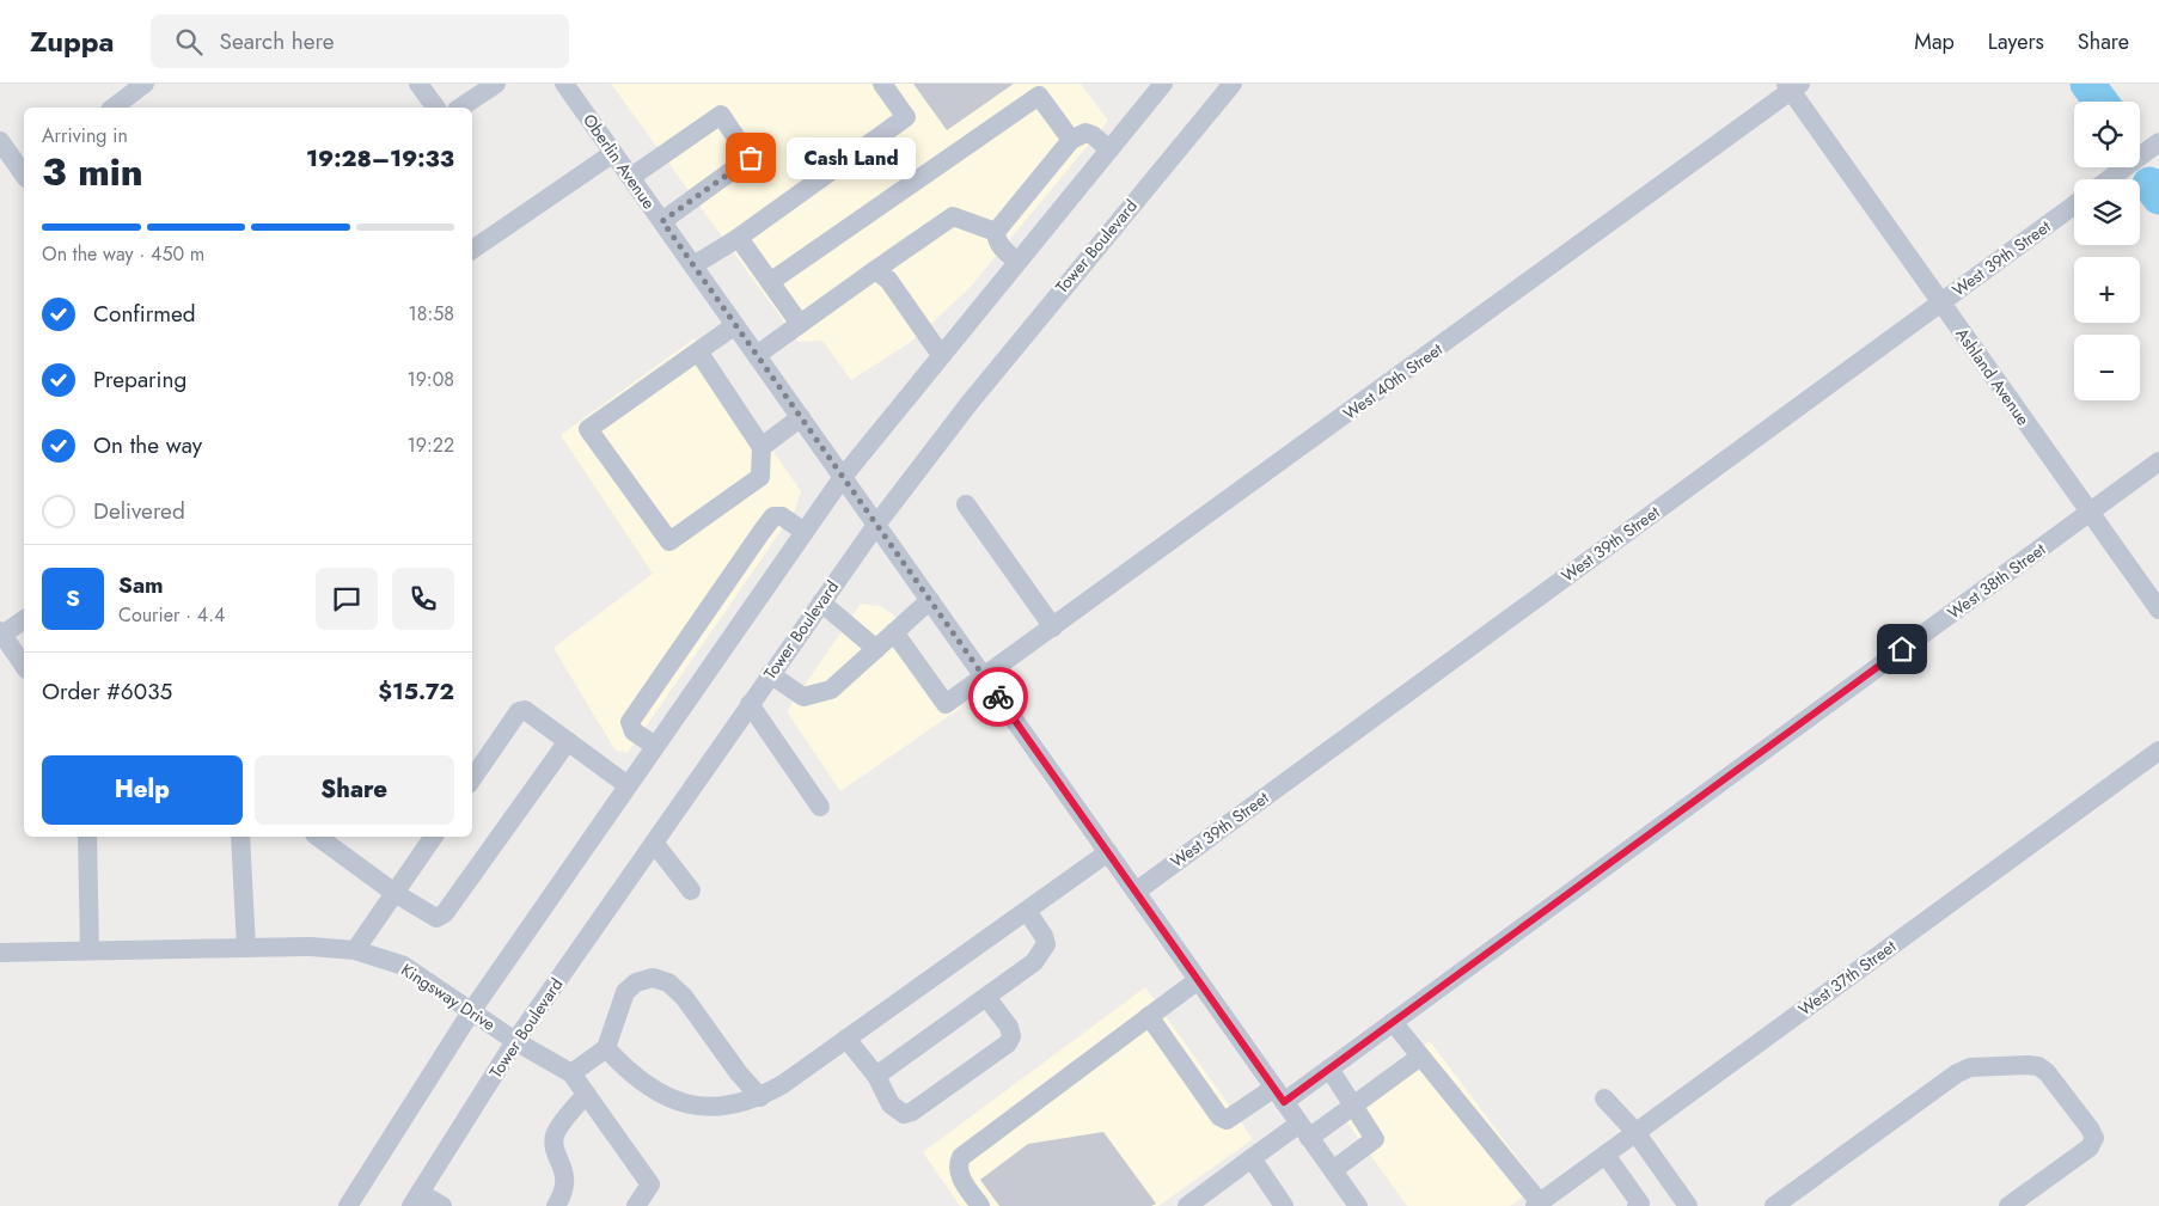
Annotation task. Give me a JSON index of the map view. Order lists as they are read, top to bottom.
{
  "streets": {
    "street": [
      "Oberlin Avenue",
      "Tower Boulevard",
      "West 39th Street",
      "Ashland Avenue",
      "West 40th Street",
      "West 38th Street",
      "West 37th Street",
      "Kingsway Drive"
    ]
  },
  "crossings": [
    ["Oberlin Avenue", "Tower Boulevard"],
    ["Oberlin Avenue", "West 39th Street"],
    ["Oberlin Avenue", "West 40th Street"],
    ["Oberlin Avenue", "West 38th Street"],
    ["Tower Boulevard", "Kingsway Drive"],
    ["West 39th Street", "Ashland Avenue"],
    ["Ashland Avenue", "West 40th Street"],
    ["Ashland Avenue", "West 38th Street"]
  ],
  "places": ["Cash Land"],
  "page": {
    "header": "Zuppa",
    "search": "Search here",
    "nav": ["Map", "Layers", "Share"],
    "map_buttons": ["+", "−"],
    "heading": ["3 min", "Arriving in", "19:28–19:33"],
    "panel": [
      "Sam",
      "Courier · 4.4",
      "Order #6035",
      "$15.72"
    ],
    "bubble": "Cash Land",
    "bar": "On the way · 450 m",
    "list": [
      ["Confirmed", "18:58"],
      ["Preparing", "19:08"],
      ["On the way", "19:22"],
      "Delivered"
    ],
    "round": "S",
    "buttons": ["Help", "Share"]
  }
}
